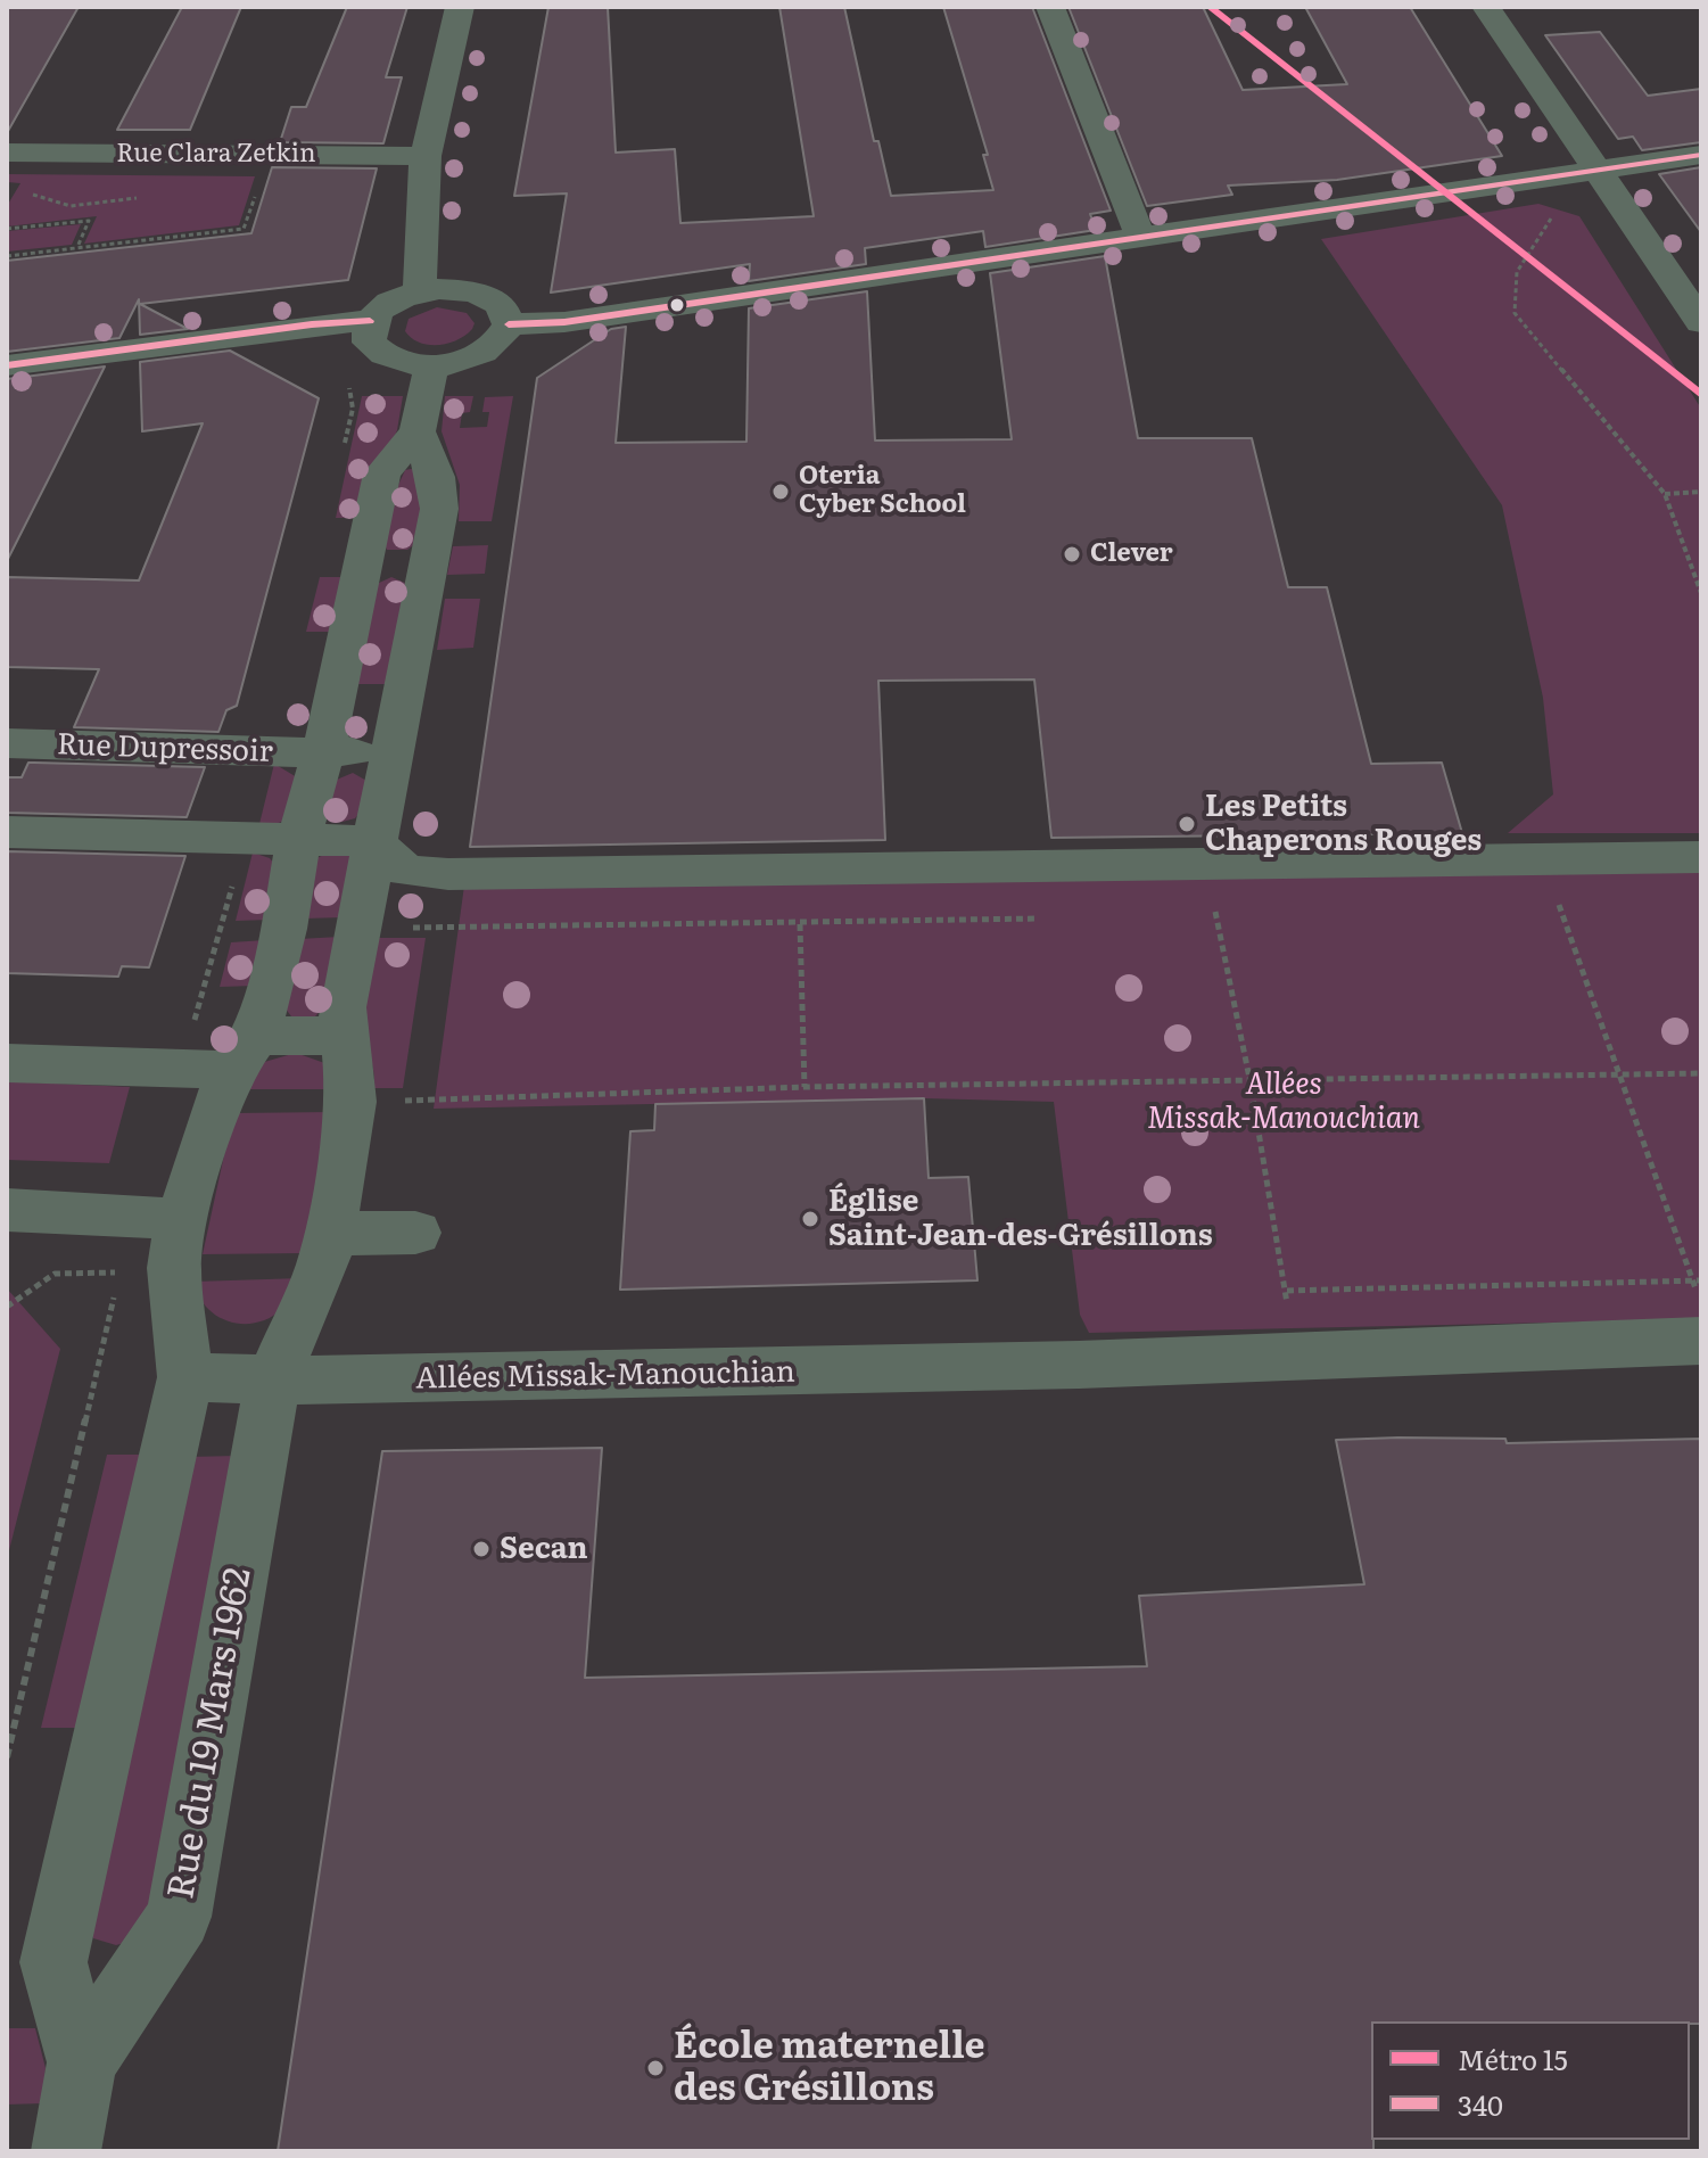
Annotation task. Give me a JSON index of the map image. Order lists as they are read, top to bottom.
{
  "streets": {
    "street": [
      "Rue Clara Zetkin",
      "Rue Dupressoir",
      "Allées Missak-Manouchian",
      "Rue du 19 Mars 1962"
    ]
  },
  "crossings": [
    ["Rue Dupressoir", "Rue du 19 Mars 1962"],
    ["Allées Missak-Manouchian", "Rue du 19 Mars 1962"]
  ],
  "parks": ["Allées Missak-Manouchian"],
  "places": [
    "Oteria Cyber School",
    "Clever",
    "Les Petits Chaperons Rouges",
    "Église Saint-Jean-des-Grésillons",
    "Secan",
    "École maternelle des Grésillons"
  ],
  "lines": ["metro line 15", "transit line 340"],
  "legend": ["Métro 15", "340"]
}
